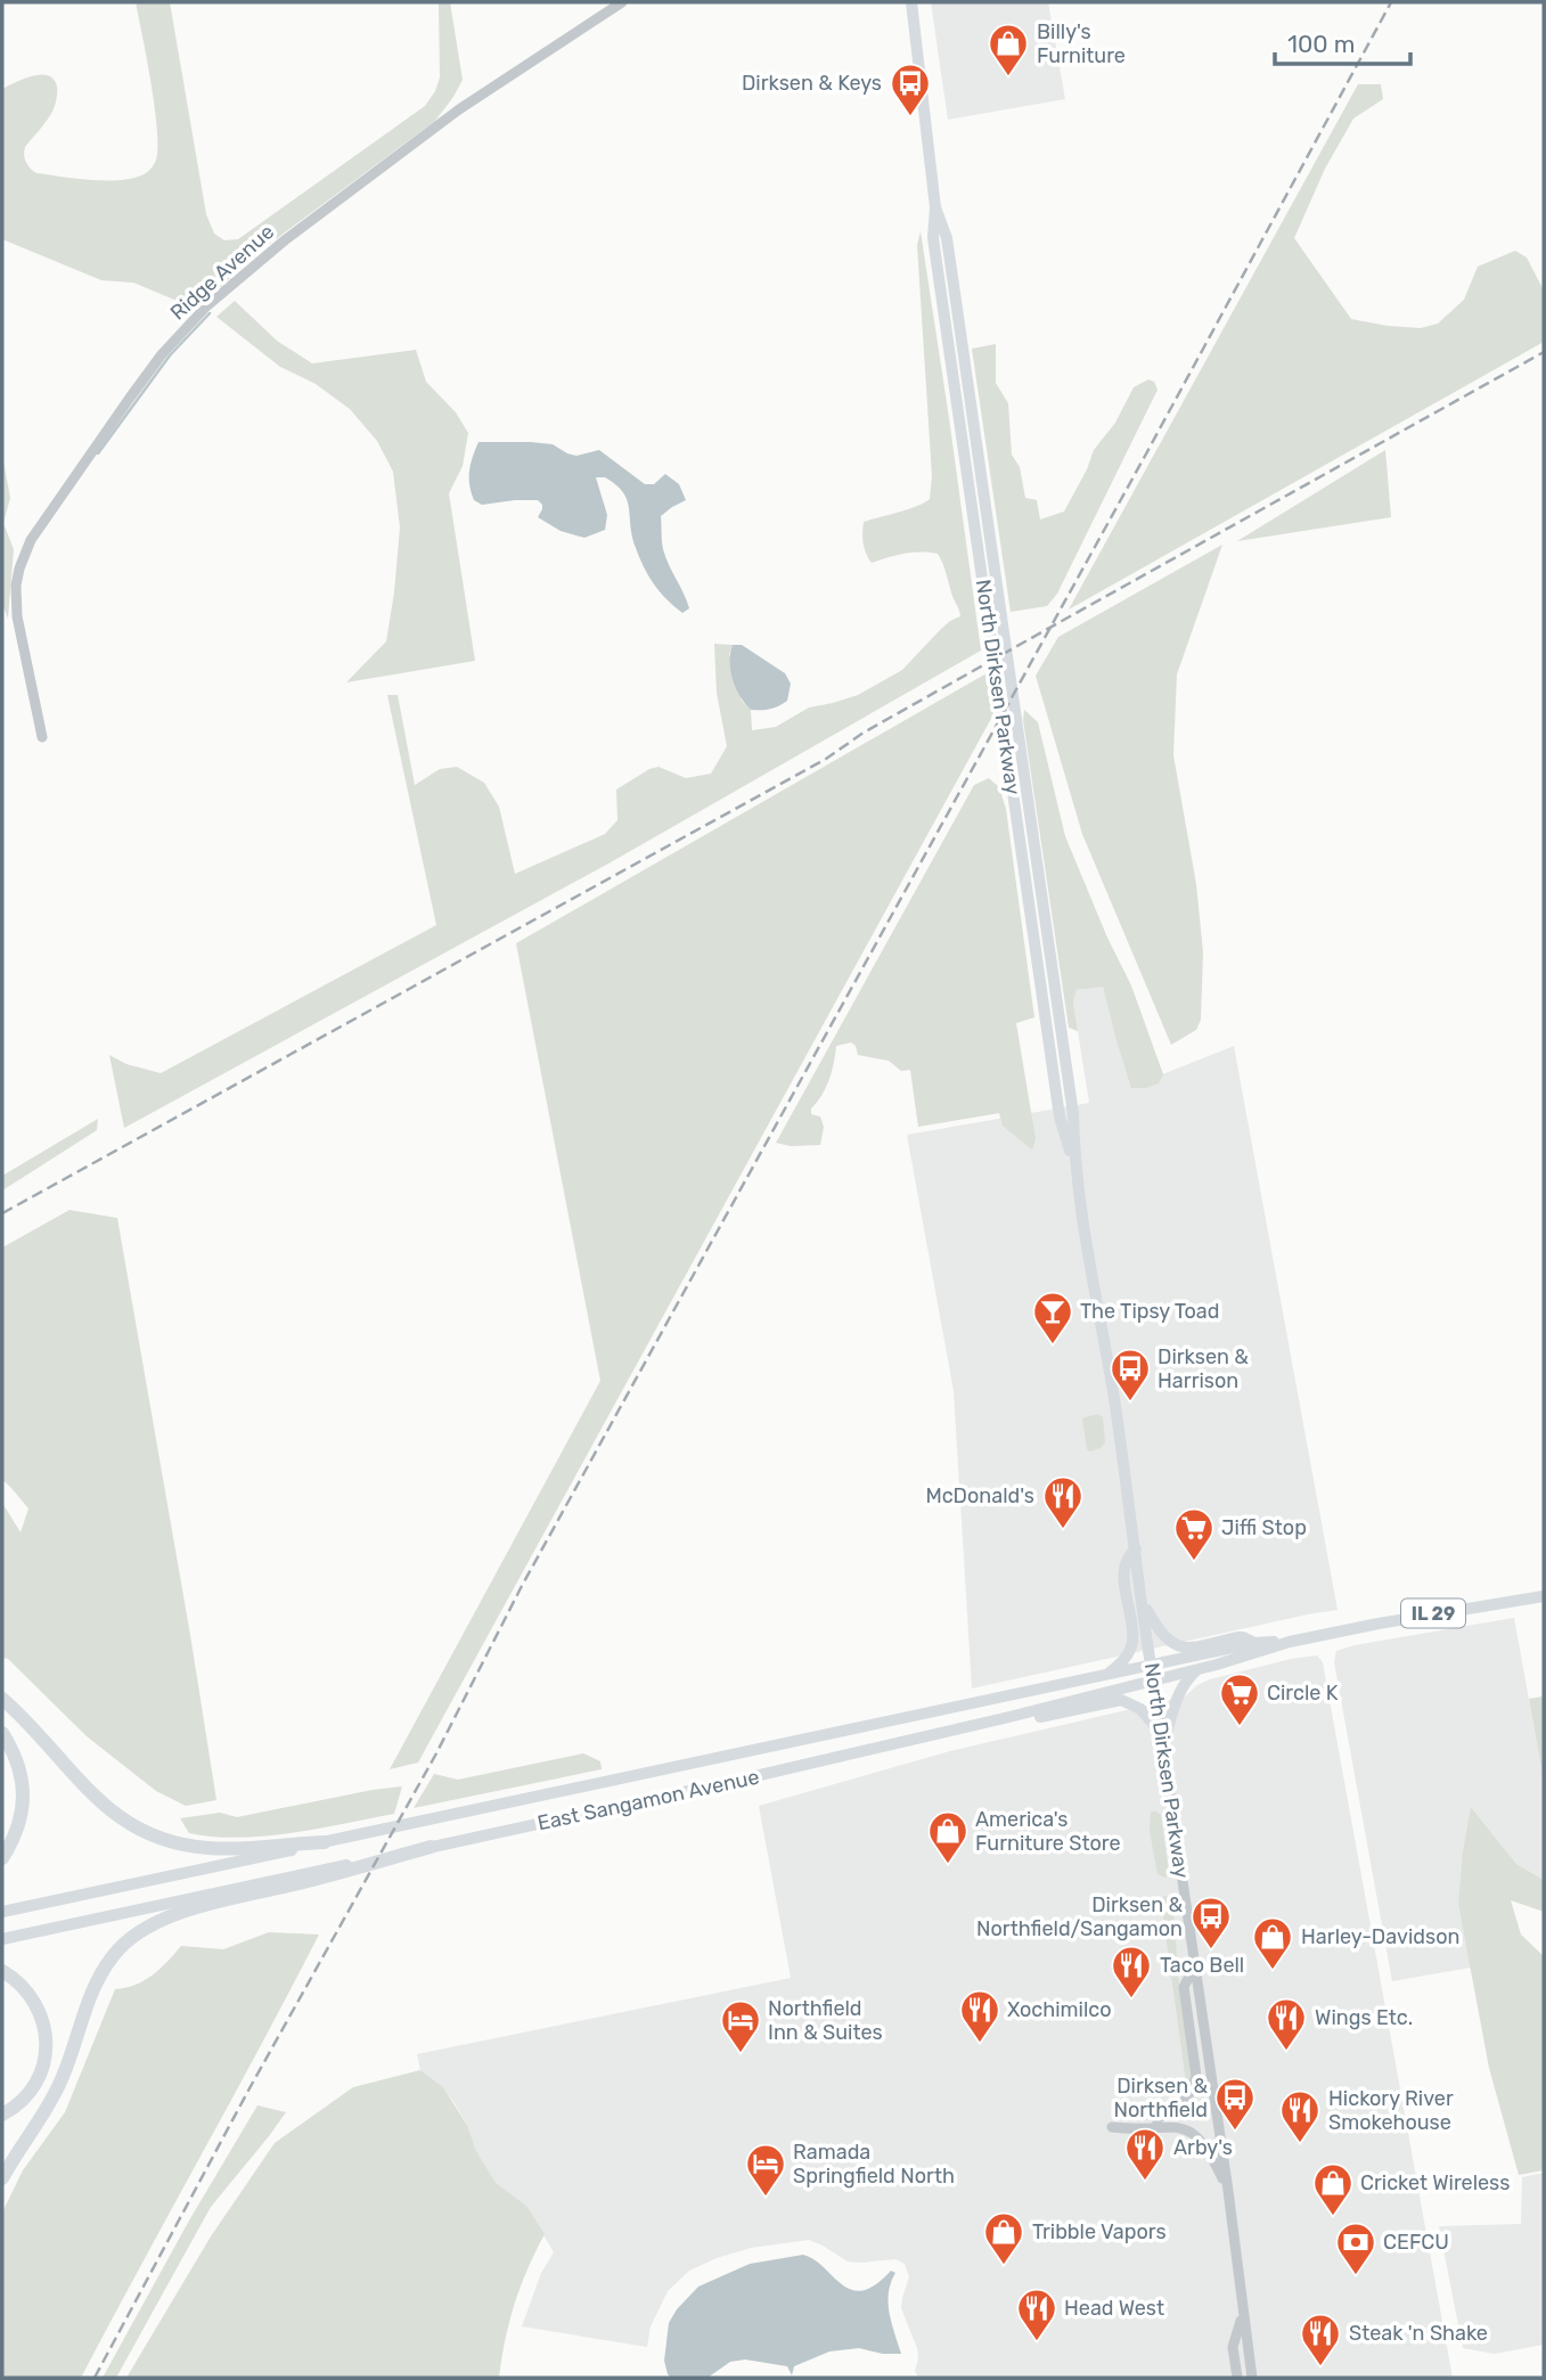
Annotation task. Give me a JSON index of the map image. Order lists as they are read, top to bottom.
{
  "streets": {
    "main road": ["North Dirksen Parkway", "IL 29", "East Sangamon Avenue"],
    "street": ["Ridge Avenue"]
  },
  "crossings": [
    ["North Dirksen Parkway", "East Sangamon Avenue"]
  ],
  "places": {
    "shop": [
      "Billy's Furniture",
      "America's Furniture Store",
      "Harley-Davidson",
      "Cricket Wireless",
      "Tribble Vapors"
    ],
    "bus stop": [
      "Dirksen & Keys",
      "Dirksen & Harrison",
      "Dirksen & Northfield/Sangamon",
      "Dirksen & Northfield"
    ],
    "bar": ["The Tipsy Toad"],
    "restaurant": [
      "McDonald's",
      "Taco Bell",
      "Xochimilco",
      "Wings Etc.",
      "Hickory River Smokehouse",
      "Arby's",
      "Head West",
      "Steak 'n Shake"
    ],
    "supermarket": ["Jiffi Stop", "Circle K"],
    "hotel": ["Northfield Inn & Suites", "Ramada Springfield North"],
    "bank": ["CEFCU"]
  },
  "scale_bar": "100 m"
}
